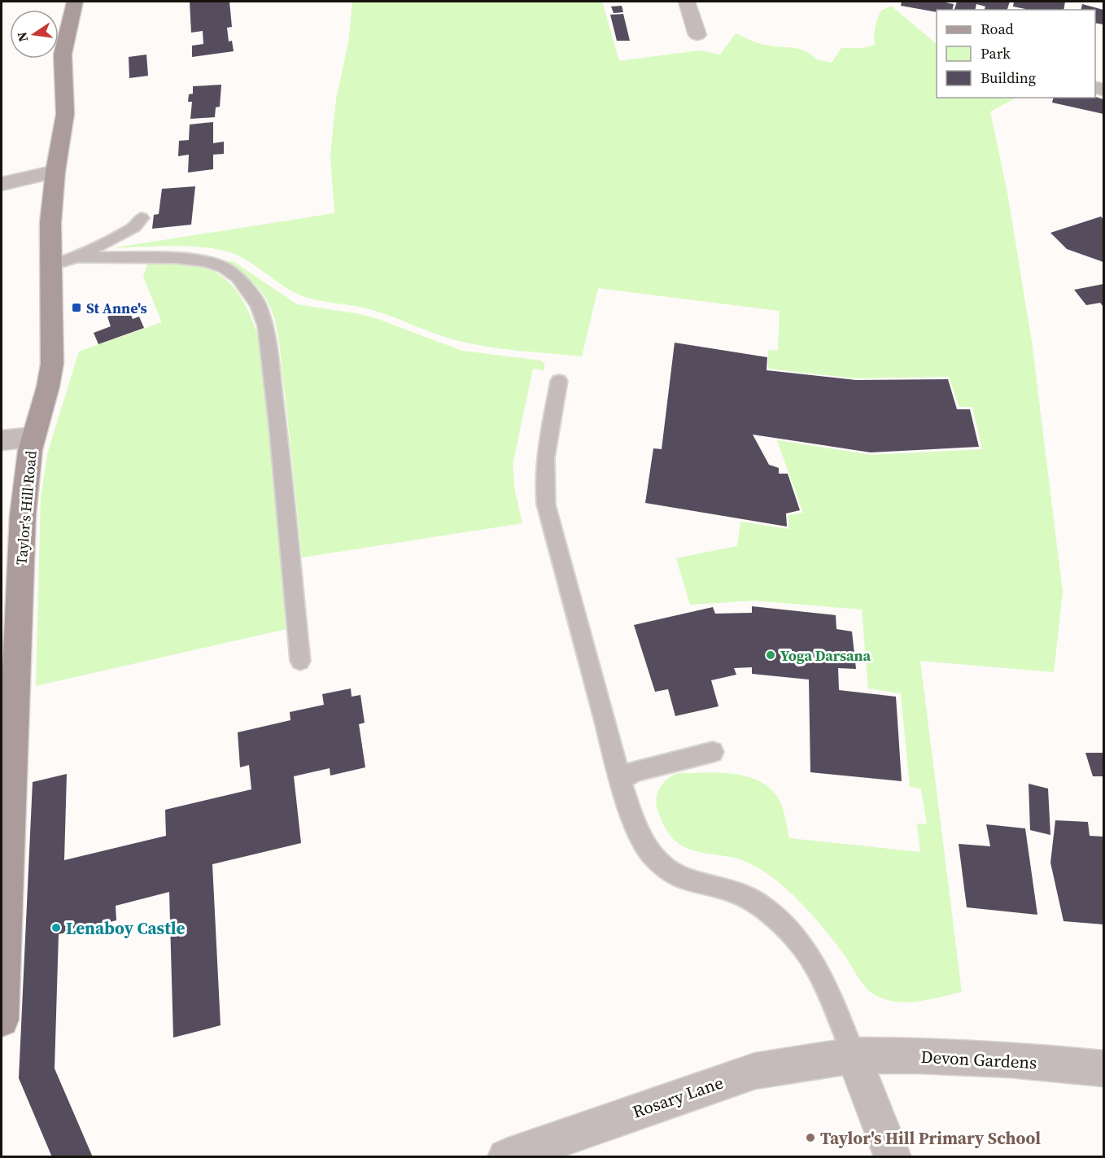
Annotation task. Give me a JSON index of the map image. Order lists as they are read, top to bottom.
{
  "streets": {
    "main road": ["Taylor's Hill Road"],
    "street": ["Devon Gardens", "Rosary Lane"]
  },
  "crossings": [
    ["Devon Gardens", "Rosary Lane"]
  ],
  "places": {
    "transit": ["St Anne's"],
    "other": ["Yoga Darsana", "Lenaboy Castle", "Taylor's Hill Primary School"]
  },
  "legend": ["Road", "Park", "Building"],
  "north": "left"
}
